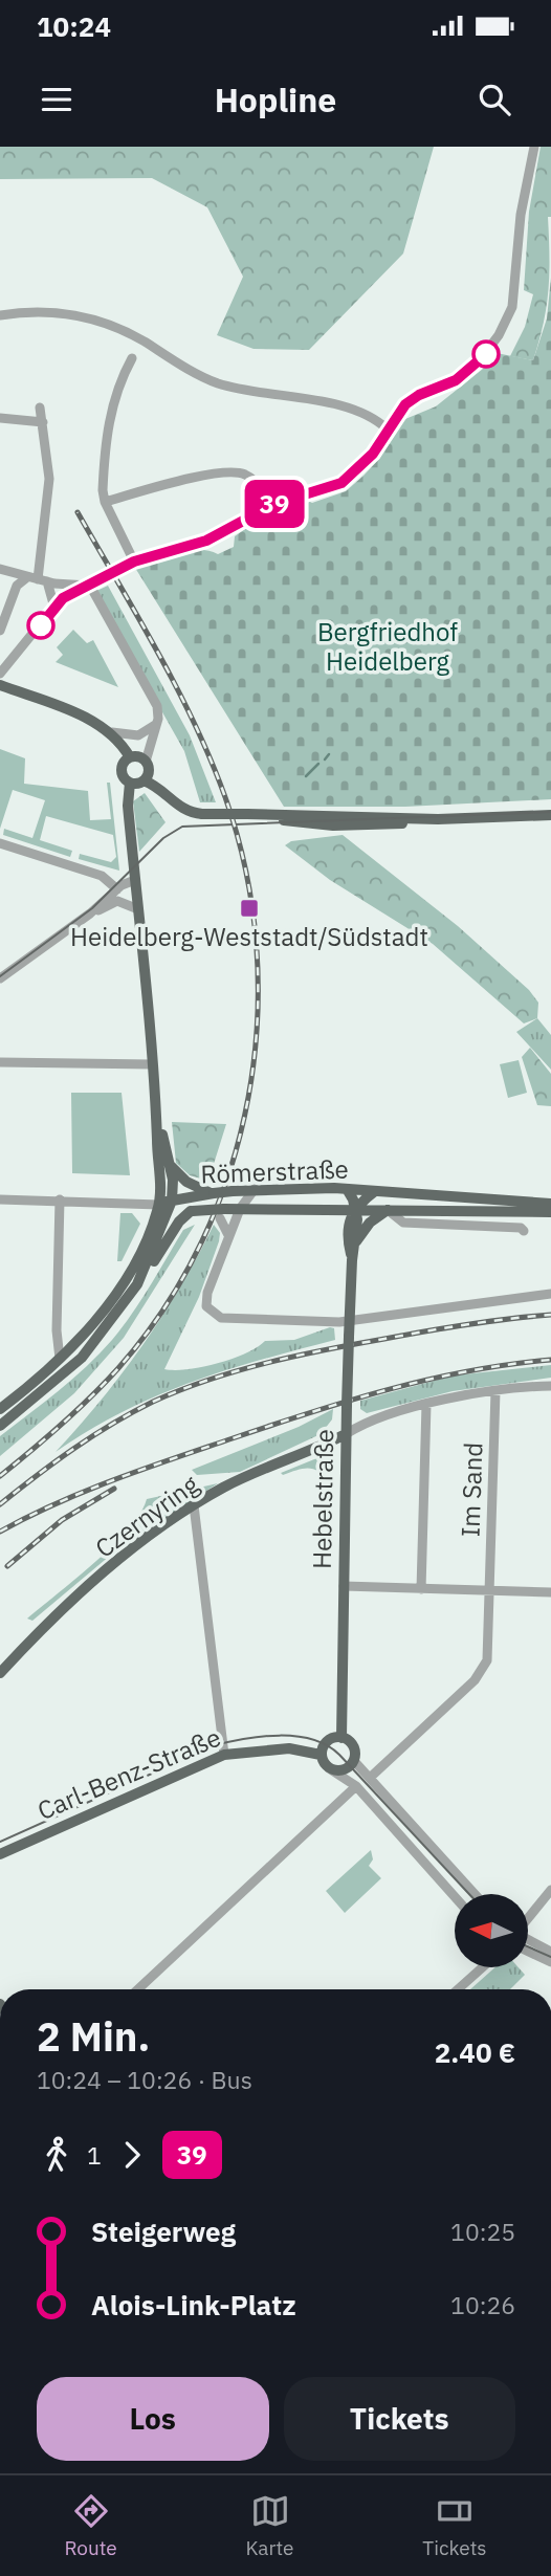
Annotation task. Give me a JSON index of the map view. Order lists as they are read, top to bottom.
{
  "streets": {
    "main road": [
      "Römerstraße",
      "Hebelstraße",
      "Czernyring",
      "Carl-Benz-Straße"
    ],
    "street": ["Im Sand"]
  },
  "crossings": [
    ["Römerstraße", "Hebelstraße"],
    ["Im Sand", "Hebelstraße"],
    ["Hebelstraße", "Czernyring"],
    ["Hebelstraße", "Carl-Benz-Straße"]
  ],
  "parks": ["Bergfriedhof Heidelberg"],
  "places": {
    "transit": ["Heidelberg-Weststadt/Südstadt"]
  },
  "lines": ["bus line 39"],
  "north": "left",
  "page": {
    "status": "10:24",
    "header": "Hopline",
    "on_map": "39",
    "heading": ["2 Min.", "10:24 – 10:26 · Bus", "2.40 €"],
    "legs": ["1", "39"],
    "list": [
      {
        "name": "Steigerweg",
        "value": "10:25"
      },
      {
        "name": "Alois-Link-Platz",
        "value": "10:26"
      }
    ],
    "buttons": ["Los", "Tickets"],
    "tabs": ["Route", "Karte", "Tickets"]
  }
}
